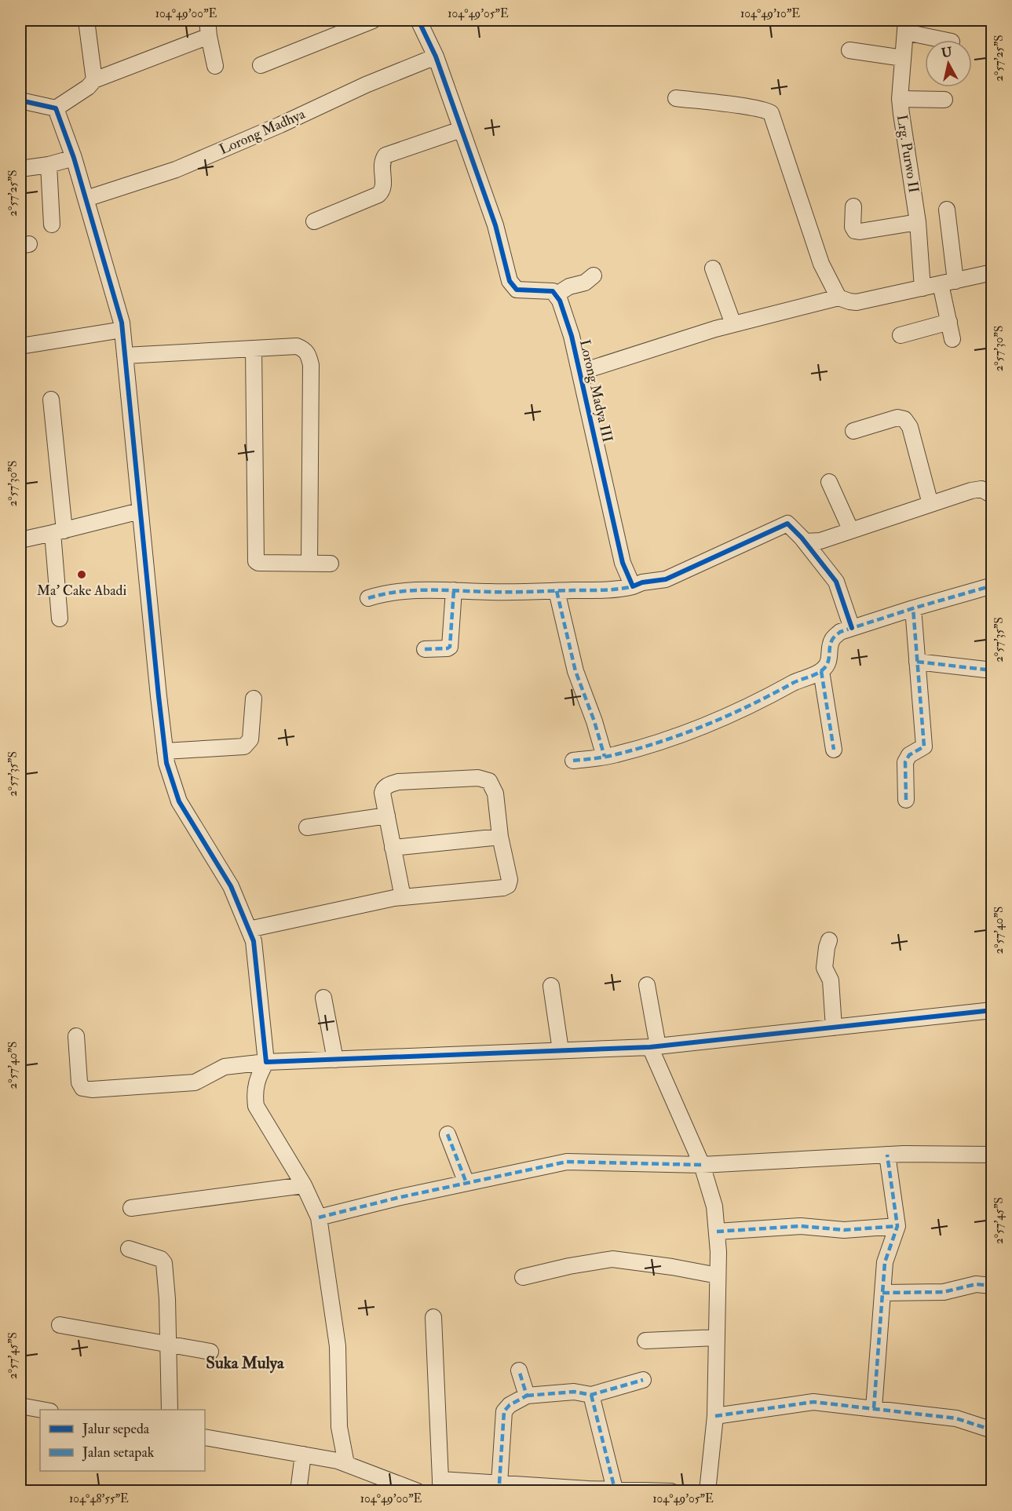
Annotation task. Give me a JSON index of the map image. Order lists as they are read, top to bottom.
{
  "streets": {
    "street": ["Lorong Madhya", "Lrg. Purwo II", "Lorong Madya III"]
  },
  "districts": ["Suka Mulya"],
  "places": ["Ma' Cake Abadi"],
  "legend": ["Jalur sepeda", "Jalan setapak"],
  "north": "top",
  "coordinates": [
    "104°49'00\"E",
    "104°49'05\"E",
    "104°49'10\"E",
    "2°57'25\"S",
    "2°57'30\"S",
    "2°57'35\"S",
    "2°57'40\"S",
    "2°57'45\"S",
    "104°48'55\"E"
  ]
}
